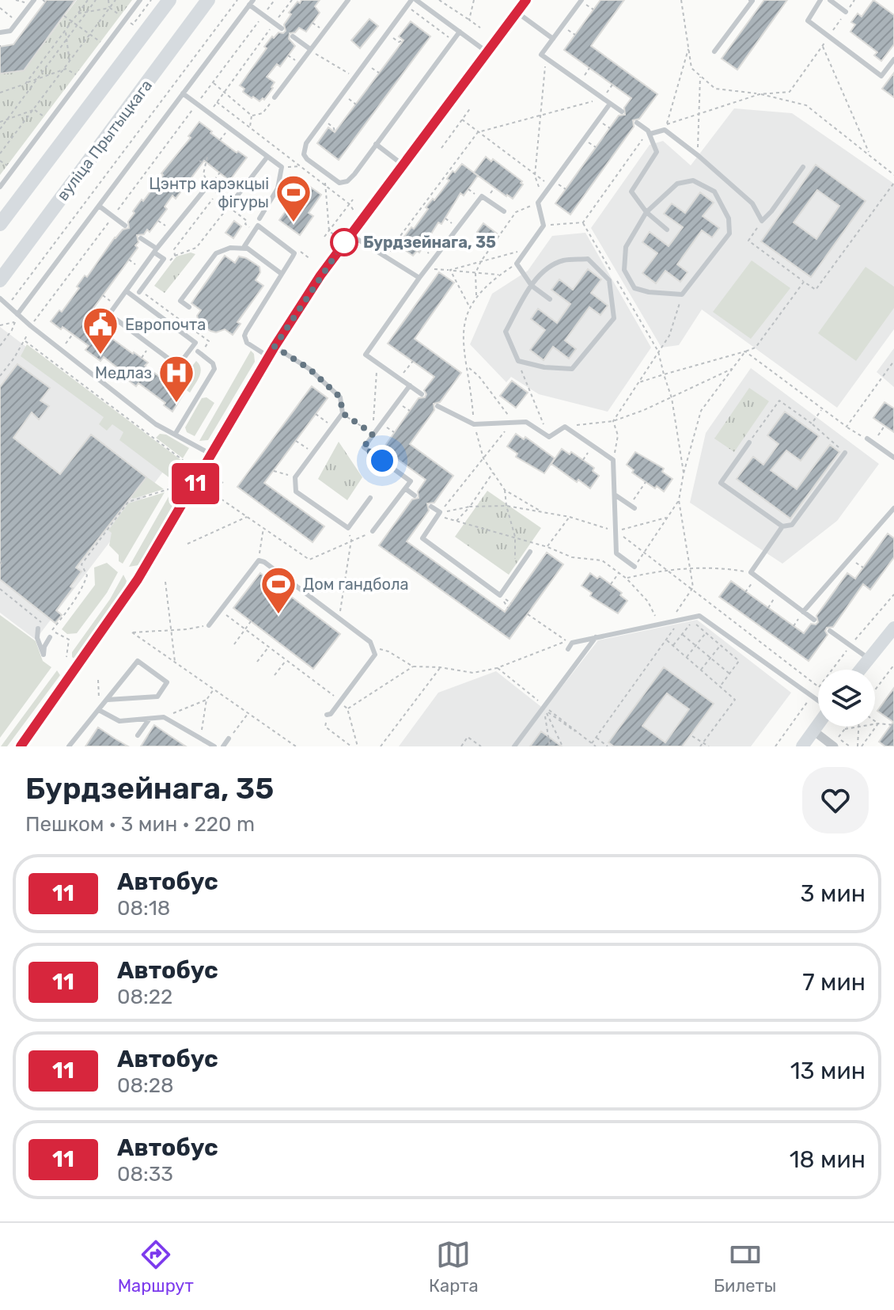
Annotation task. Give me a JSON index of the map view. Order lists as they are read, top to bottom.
{
  "streets": {
    "main road": ["вуліца Прытыцкага"]
  },
  "places": {
    "sports": ["Цэнтр карэкцыі фігуры", "Дом гандбола"],
    "other": ["Бурдзейнага, 35"],
    "public building": ["Европочта"],
    "hospital": ["Медлаз"]
  },
  "lines": ["bus line 11"],
  "page": {
    "on_map": "11",
    "heading": ["Бурдзейнага, 35", "Пешком · 3 мин · 220 m"],
    "list": [
      {
        "mark": "11",
        "name": "Автобус",
        "note": "08:18",
        "value": "3 мин"
      },
      {
        "mark": "11",
        "name": "Автобус",
        "note": "08:22",
        "value": "7 мин"
      },
      {
        "mark": "11",
        "name": "Автобус",
        "note": "08:28",
        "value": "13 мин"
      },
      {
        "mark": "11",
        "name": "Автобус",
        "note": "08:33",
        "value": "18 мин"
      }
    ],
    "tabs": ["Маршрут", "Карта", "Билеты"]
  }
}
